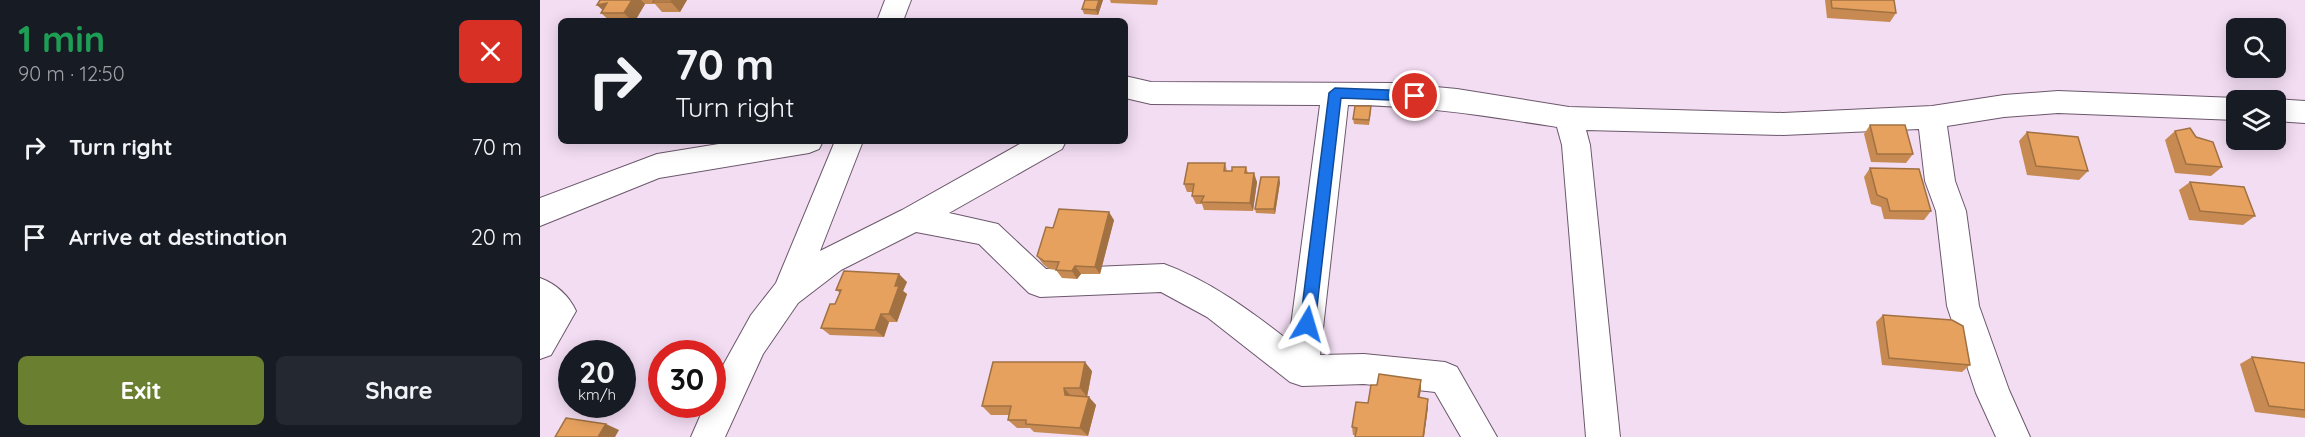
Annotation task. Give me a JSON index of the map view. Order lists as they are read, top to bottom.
{
  "page": {
    "heading": ["1 min", "90 m · 12:50"],
    "turn": ["70 m", "Turn right"],
    "list": [
      {
        "name": "Turn right",
        "value": "70 m"
      },
      {
        "name": "Arrive at destination",
        "value": "20 m"
      }
    ],
    "speed": "20 km/h",
    "limit": "30",
    "buttons": ["Exit", "Share"]
  }
}
